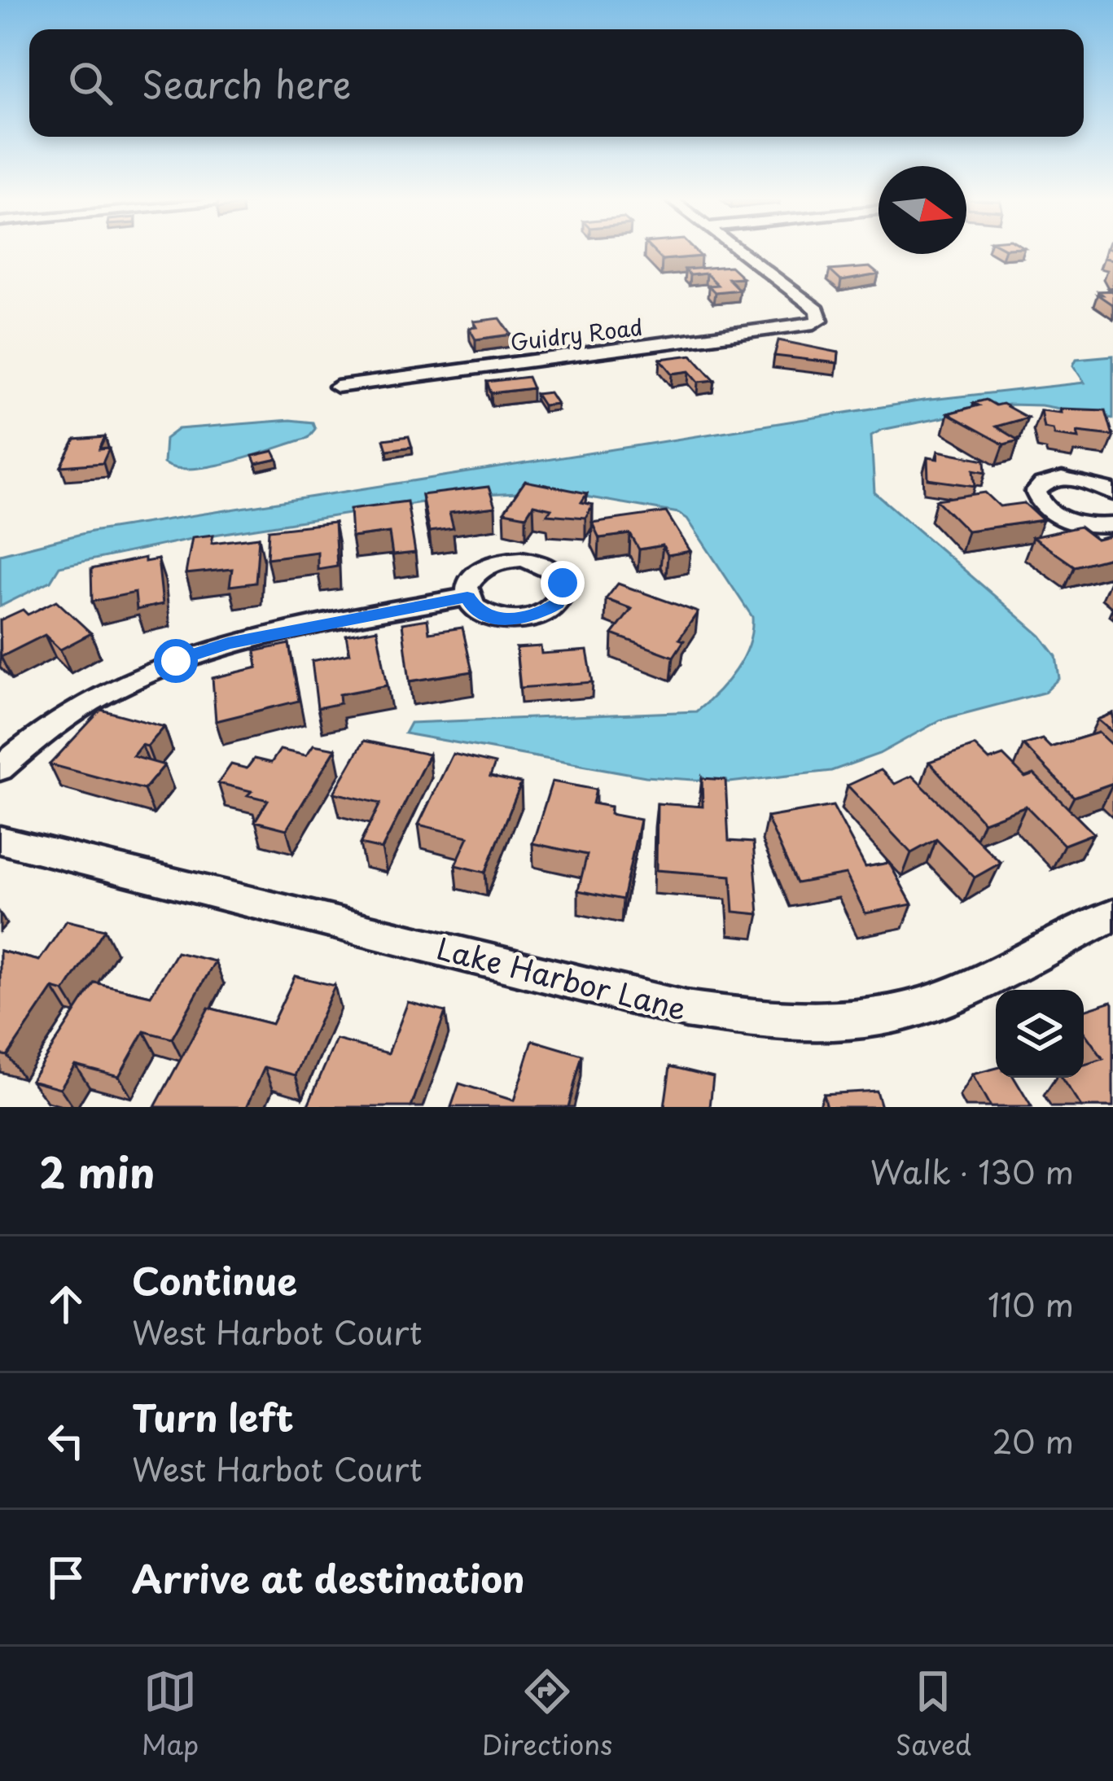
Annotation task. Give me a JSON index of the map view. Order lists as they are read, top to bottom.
{
  "streets": {
    "street": ["Guidry Road", "Lake Harbor Lane"]
  },
  "north": "right",
  "page": {
    "search": "Search here",
    "heading": ["2 min", "Walk · 130 m"],
    "list": [
      ["Continue", "West Harbot Court", "110 m"],
      ["Turn left", "West Harbot Court", "20 m"],
      "Arrive at destination"
    ],
    "nav": ["Map", "Directions", "Saved"]
  }
}
